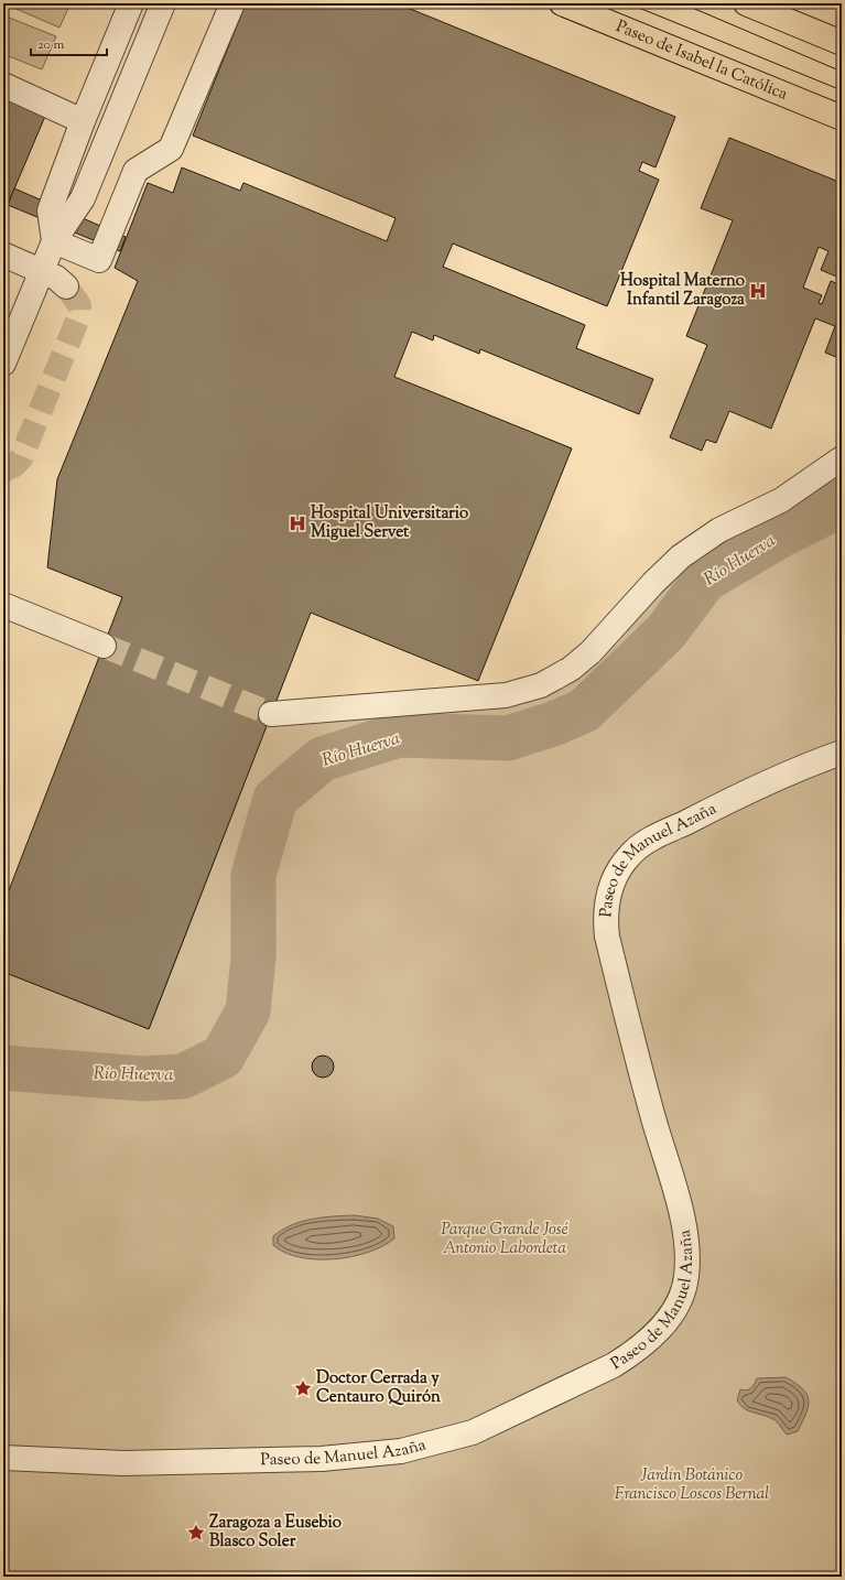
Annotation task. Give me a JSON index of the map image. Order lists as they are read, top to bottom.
{
  "streets": {
    "main road": ["Paseo de Isabel la Católica"],
    "street": ["Paseo de Manuel Azaña"]
  },
  "water": ["Río Huerva"],
  "parks": ["Parque Grande José Antonio Labordeta", "Jardín Botánico Francisco Loscos Bernal"],
  "places": {
    "hospital": ["Hospital Materno Infantil Zaragoza", "Hospital Universitario Miguel Servet"],
    "place": ["Doctor Cerrada y Centauro Quirón", "Zaragoza a Eusebio Blasco Soler"]
  },
  "scale_bar": "20 m"
}
